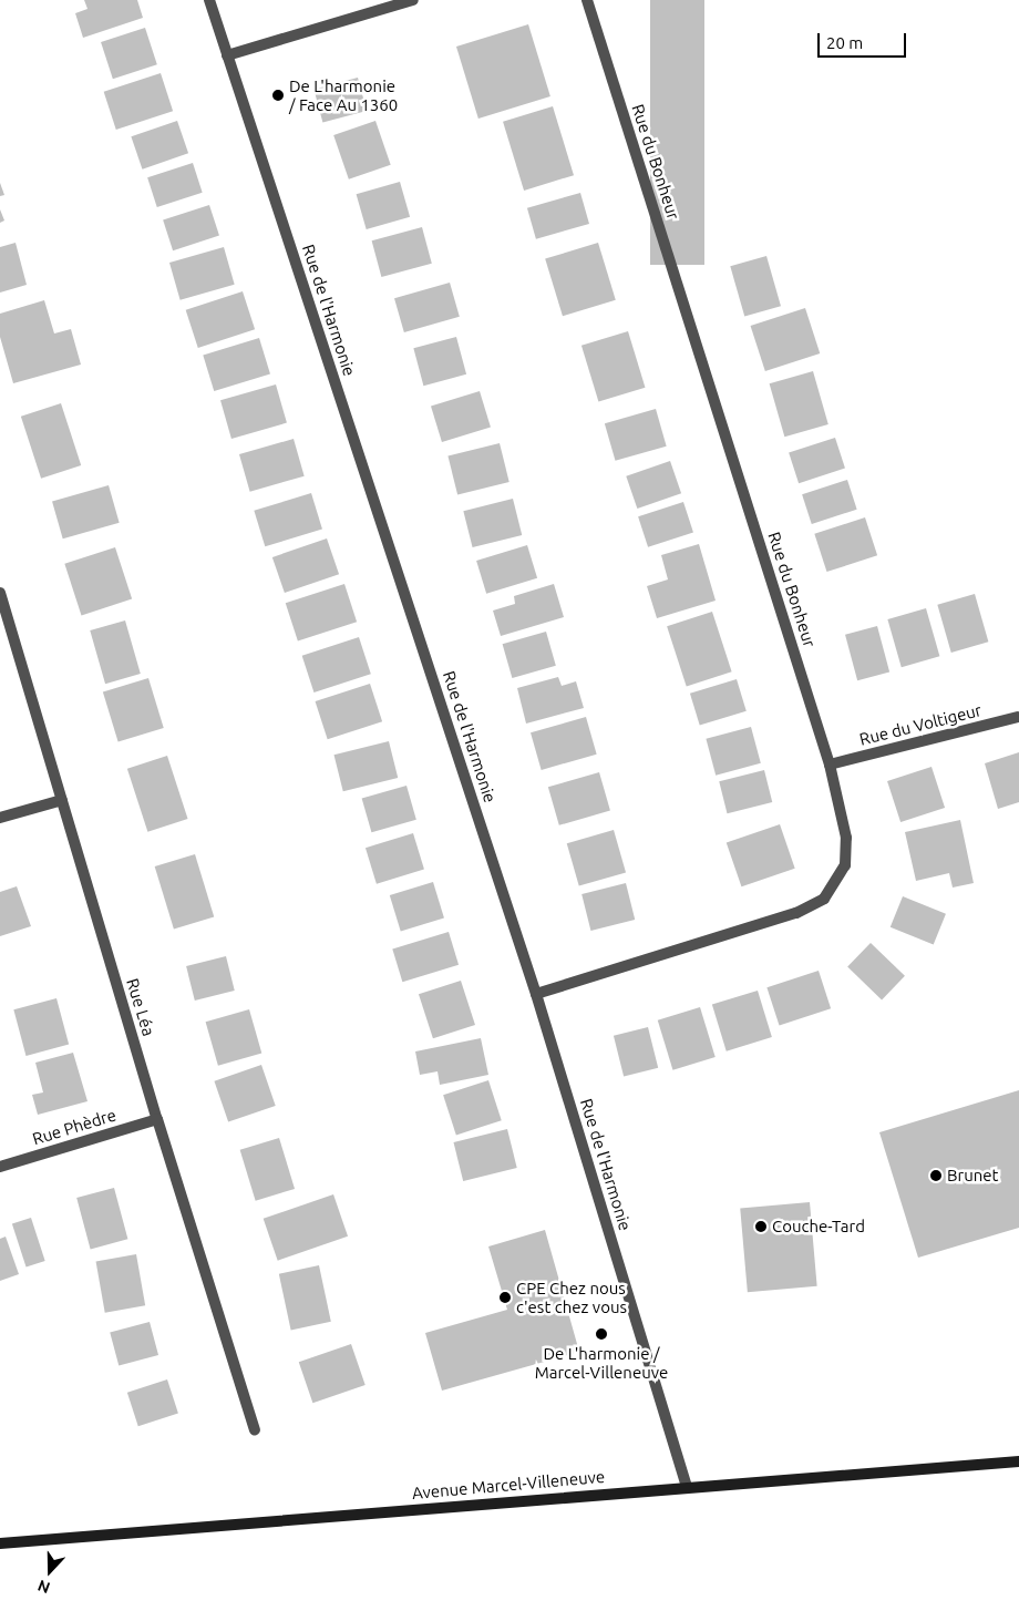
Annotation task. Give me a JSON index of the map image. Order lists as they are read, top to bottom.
{
  "streets": {
    "street": [
      "Rue du Bonheur",
      "Rue de l'Harmonie",
      "Rue du Voltigeur",
      "Rue Léa",
      "Rue Phèdre",
      "Avenue Marcel-Villeneuve"
    ]
  },
  "crossings": [
    ["Rue du Bonheur", "Rue de l'Harmonie"],
    ["Rue du Bonheur", "Rue du Voltigeur"],
    ["Rue de l'Harmonie", "Avenue Marcel-Villeneuve"],
    ["Rue Léa", "Rue Phèdre"]
  ],
  "places": [
    "De L'harmonie / Face Au 1360",
    "Brunet",
    "Couche-Tard",
    "CPE Chez nous c'est chez vous",
    "De L'harmonie / Marcel-Villeneuve"
  ],
  "scale_bar": "20 m",
  "north": "bottom"
}
